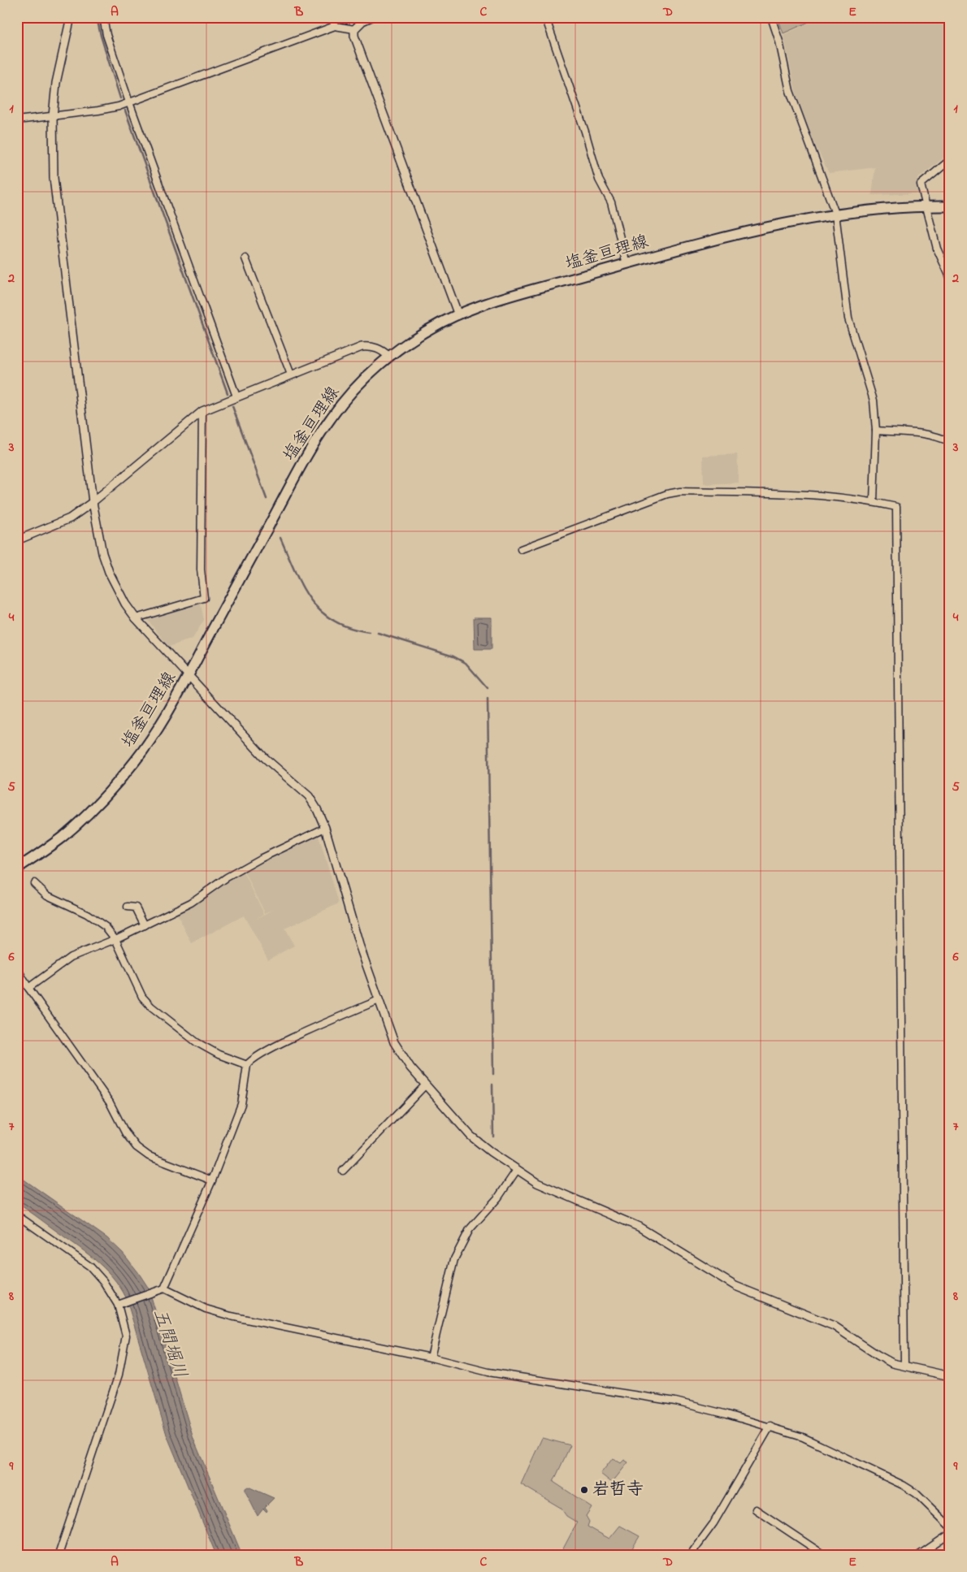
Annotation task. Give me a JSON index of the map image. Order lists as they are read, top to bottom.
{
  "streets": {
    "main road": ["塩釜亘理線"]
  },
  "water": ["五間堀川"],
  "places": ["岩哲寺"],
  "grid": {
    "columns": [
      "A",
      "B",
      "C",
      "D",
      "E"
    ],
    "rows": [
      "1",
      "2",
      "3",
      "4",
      "5",
      "6",
      "7",
      "8",
      "9"
    ]
  }
}
